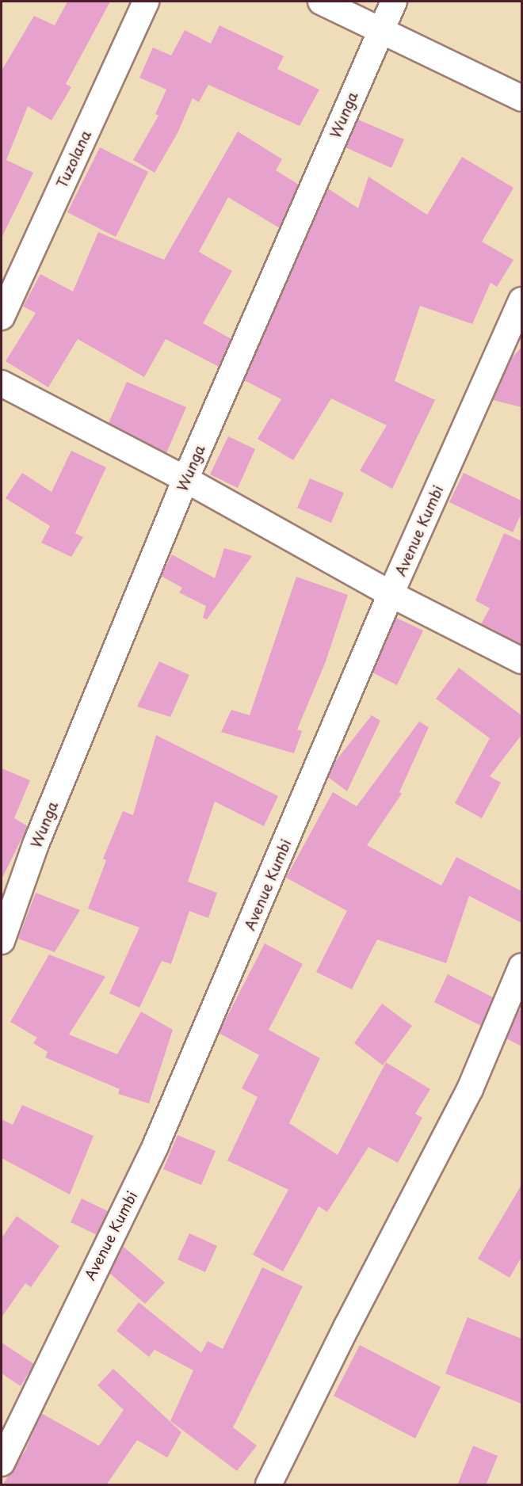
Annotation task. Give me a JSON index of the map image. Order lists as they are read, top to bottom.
{
  "streets": {
    "street": ["Wunga", "Tuzolana", "Avenue Kumbi"]
  }
}
